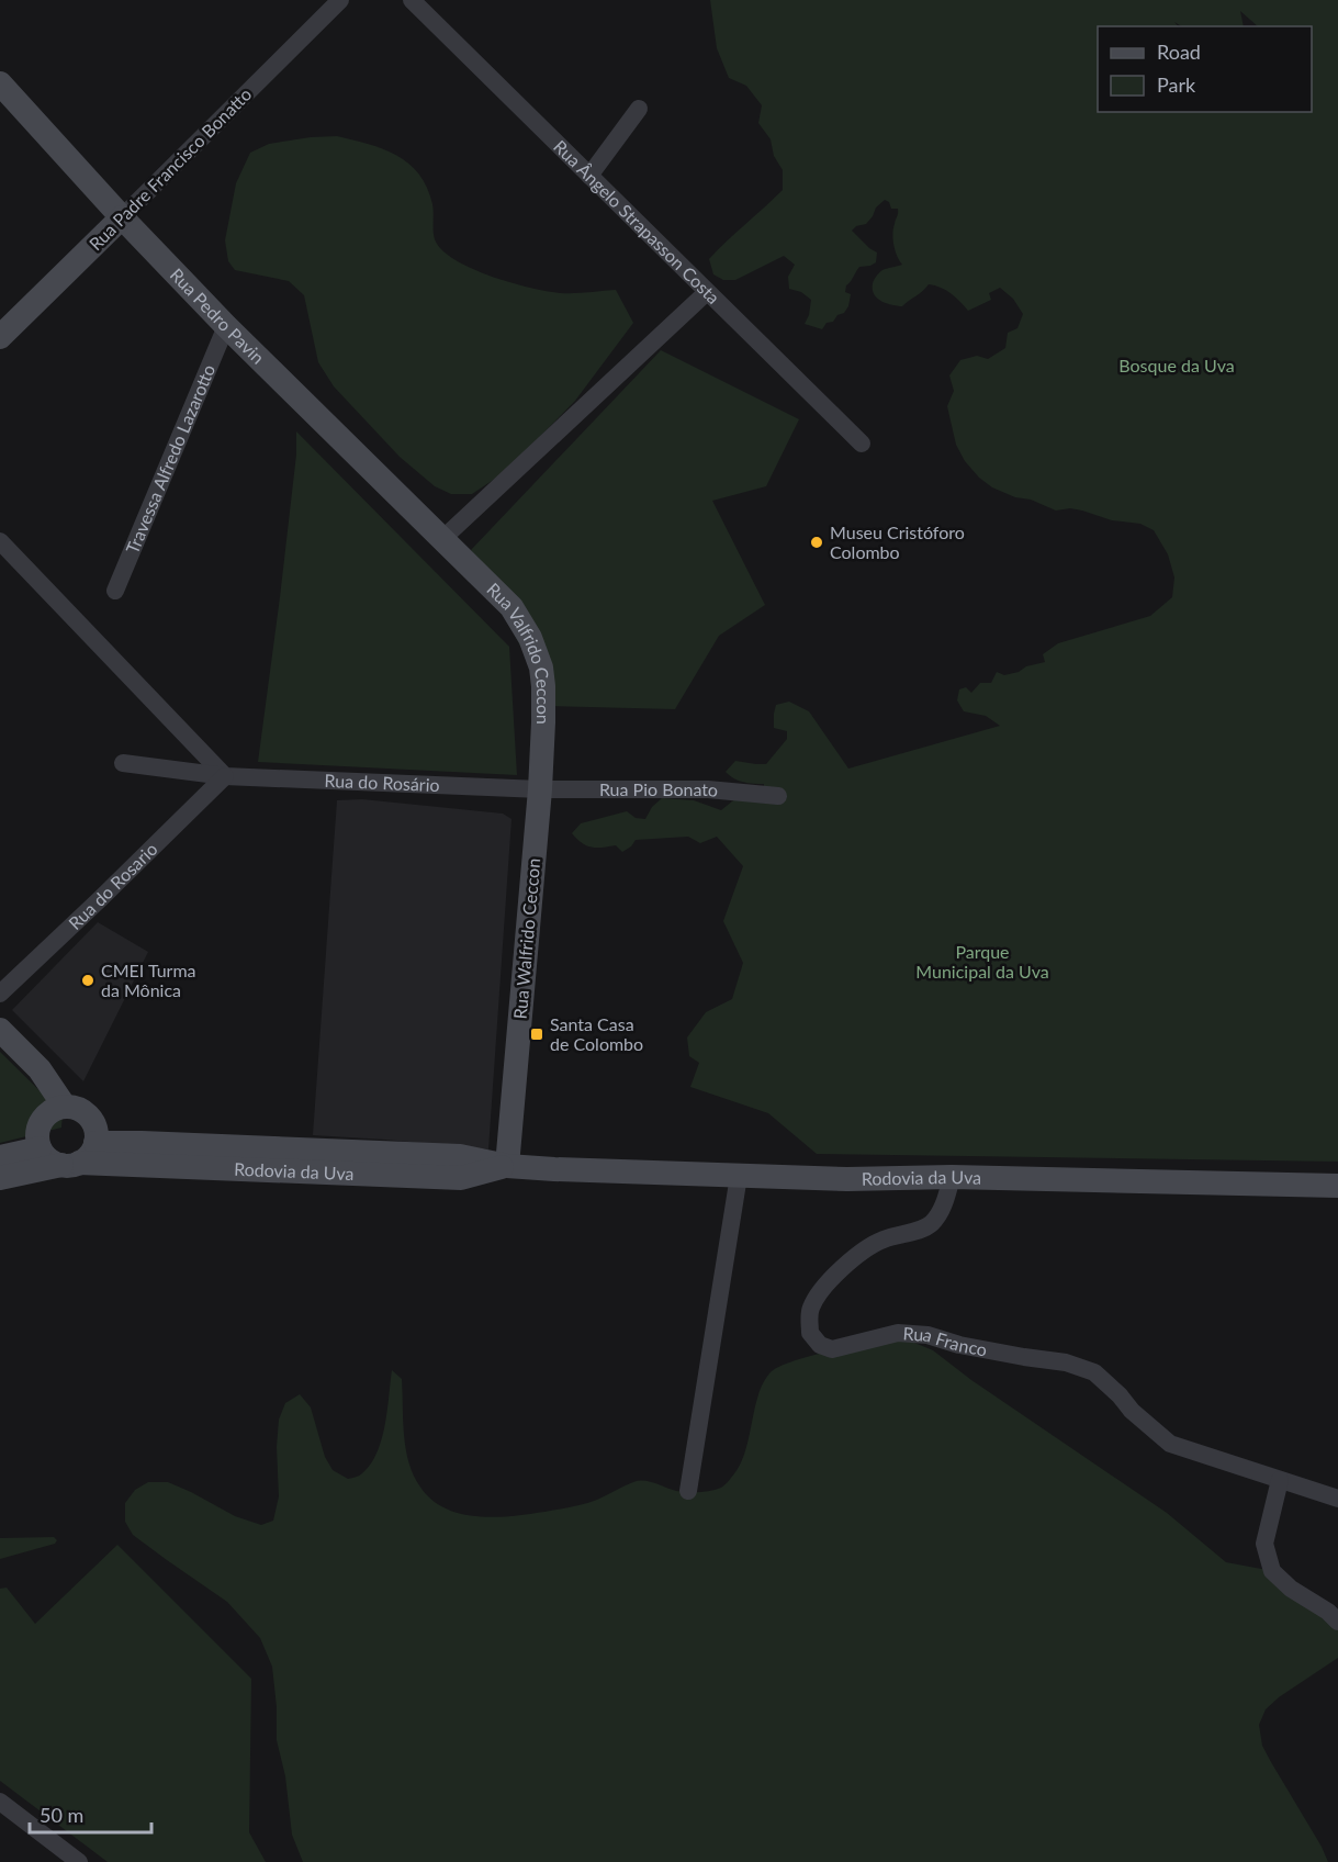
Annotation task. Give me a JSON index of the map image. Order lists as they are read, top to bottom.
{
  "streets": {
    "street": [
      "Rua Padre Francisco Bonatto",
      "Rua Ângelo Strapasson Costa",
      "Rua Pedro Pavin",
      "Travessa Alfredo Lazarotto",
      "Rua Valfrido Ceccon",
      "Rua do Rosário",
      "Rua Pio Bonato",
      "Rua do Rosario",
      "Rua Walfrido Ceccon",
      "Rodovia da Uva",
      "Rua Franco"
    ]
  },
  "crossings": [
    ["Rua Padre Francisco Bonatto", "Rua Pedro Pavin"],
    ["Rua Pedro Pavin", "Travessa Alfredo Lazarotto"],
    ["Rua Pedro Pavin", "Rua Valfrido Ceccon"],
    ["Rua Valfrido Ceccon", "Rua do Rosário"],
    ["Rua Valfrido Ceccon", "Rua Pio Bonato"],
    ["Rua Valfrido Ceccon", "Rua Walfrido Ceccon"],
    ["Rua do Rosário", "Rua Pio Bonato"],
    ["Rua do Rosário", "Rua do Rosario"],
    ["Rua do Rosário", "Rua Walfrido Ceccon"],
    ["Rua Pio Bonato", "Rua Walfrido Ceccon"],
    ["Rua Walfrido Ceccon", "Rodovia da Uva"],
    ["Rodovia da Uva", "Rua Franco"]
  ],
  "parks": ["Bosque da Uva", "Parque Municipal da Uva"],
  "places": {
    "other": ["Museu Cristóforo Colombo", "CMEI Turma da Mônica"],
    "transit": ["Santa Casa de Colombo"]
  },
  "legend": ["Road", "Park"],
  "scale_bar": "50 m"
}
